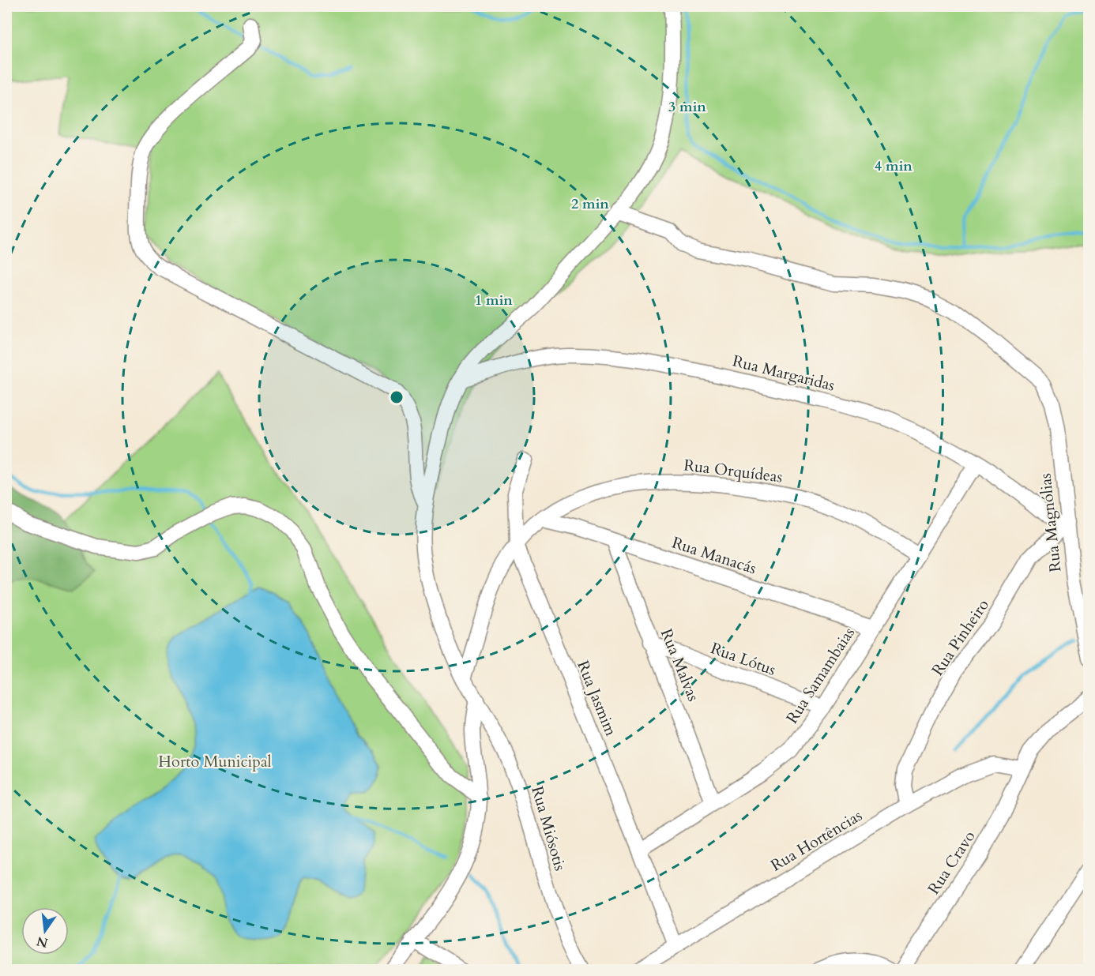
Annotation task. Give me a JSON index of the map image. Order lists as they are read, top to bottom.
{
  "streets": {
    "street": [
      "Rua Margaridas",
      "Rua Orquídeas",
      "Rua Magnólias",
      "Rua Manacás",
      "Rua Pinheiro",
      "Rua Lótus",
      "Rua Malvas",
      "Rua Samambaias",
      "Rua Jasmim",
      "Rua Miósotis",
      "Rua Hortências",
      "Rua Cravo"
    ]
  },
  "crossings": [
    ["Rua Margaridas", "Rua Magnólias"],
    ["Rua Margaridas", "Rua Pinheiro"],
    ["Rua Margaridas", "Rua Samambaias"],
    ["Rua Orquídeas", "Rua Manacás"],
    ["Rua Orquídeas", "Rua Samambaias"],
    ["Rua Orquídeas", "Rua Jasmim"],
    ["Rua Magnólias", "Rua Pinheiro"],
    ["Rua Manacás", "Rua Malvas"],
    ["Rua Manacás", "Rua Samambaias"],
    ["Rua Pinheiro", "Rua Hortências"],
    ["Rua Lótus", "Rua Malvas"],
    ["Rua Lótus", "Rua Samambaias"],
    ["Rua Malvas", "Rua Samambaias"],
    ["Rua Samambaias", "Rua Jasmim"],
    ["Rua Jasmim", "Rua Hortências"],
    ["Rua Hortências", "Rua Cravo"]
  ],
  "parks": ["Horto Municipal"],
  "north": "bottom",
  "rings": [
    "3 min",
    "4 min",
    "2 min",
    "1 min"
  ]
}
